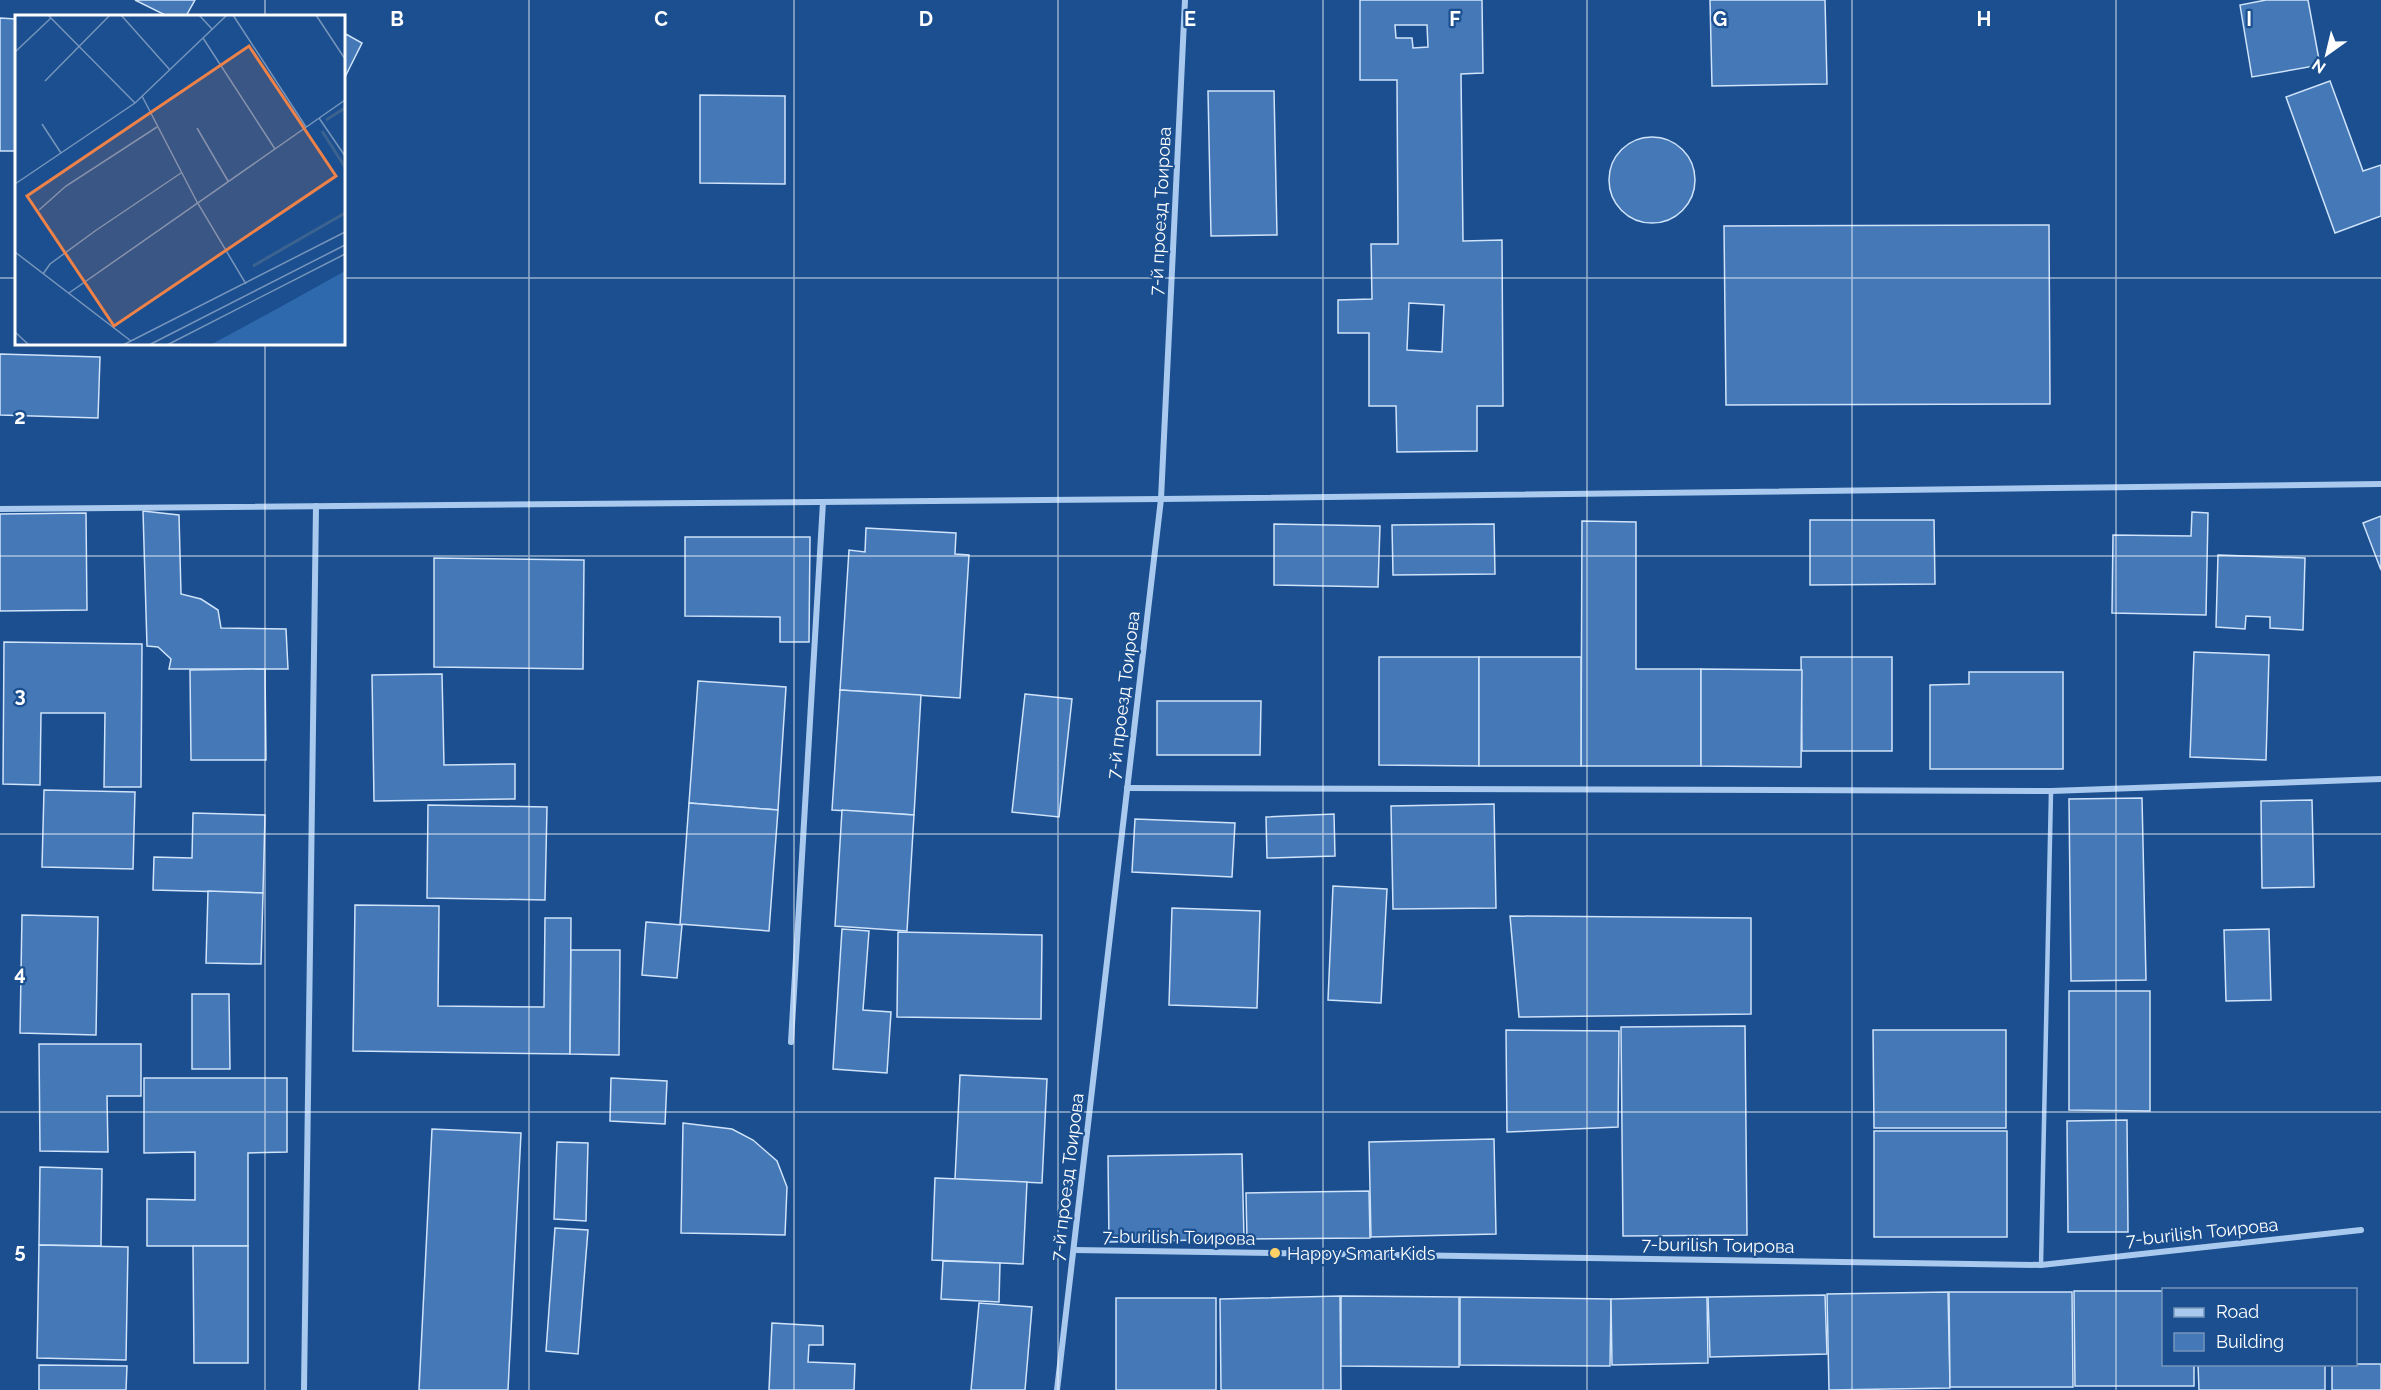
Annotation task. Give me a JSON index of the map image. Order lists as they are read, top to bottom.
{
  "streets": {
    "street": ["7-й проезд Тоирова", "7-burilish Тоирова"]
  },
  "crossings": [
    ["7-й проезд Тоирова", "7-burilish Тоирова"]
  ],
  "places": ["Happy Smart Kids"],
  "legend": ["Road", "Building"],
  "north": "bottom left",
  "grid": {
    "columns": [
      "B",
      "C",
      "D",
      "E",
      "F",
      "G",
      "H",
      "I"
    ],
    "rows": [
      "2",
      "3",
      "4",
      "5"
    ]
  }
}
